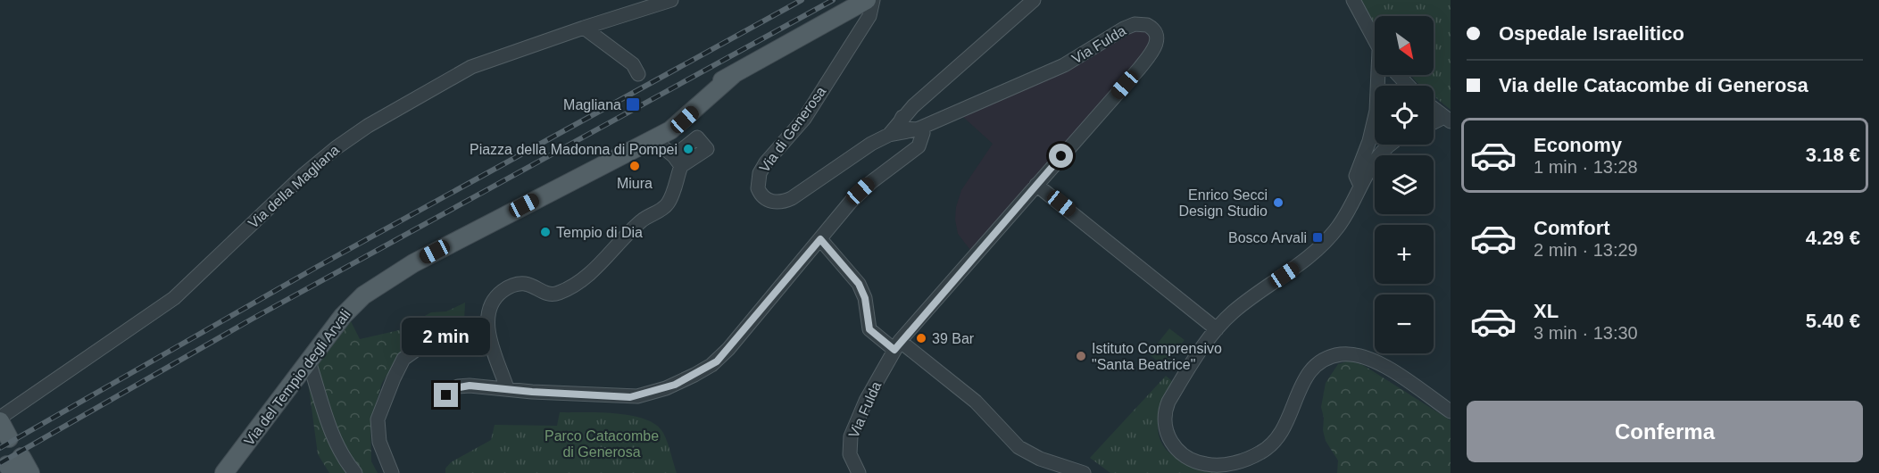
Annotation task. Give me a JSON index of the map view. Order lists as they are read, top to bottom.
{
  "streets": {
    "main road": ["Via del Tempio degli Arvali"],
    "street": ["Via Fulda", "Via di Generosa", "Via della Magliana"]
  },
  "crossings": [
    ["Via Fulda", "Via di Generosa"]
  ],
  "parks": ["Parco Catacombe di Generosa"],
  "places": {
    "transit": ["Magliana", "Bosco Arvali"],
    "other": [
      "Piazza della Madonna di Pompei",
      "Miura",
      "Enrico Secci Design Studio",
      "Tempio di Dia",
      "39 Bar",
      "Istituto Comprensivo \"Santa Beatrice\""
    ]
  },
  "north": "bottom right",
  "page": {
    "banner": ["Ospedale Israelitico", "Via delle Catacombe di Generosa"],
    "map_buttons": ["+", "−"],
    "list": [
      {
        "name": "Economy",
        "note": "1 min · 13:28",
        "value": "3.18 €"
      },
      {
        "name": "Comfort",
        "note": "2 min · 13:29",
        "value": "4.29 €"
      },
      {
        "name": "XL",
        "note": "3 min · 13:30",
        "value": "5.40 €"
      }
    ],
    "bubble": "2 min",
    "buttons": "Conferma"
  }
}
